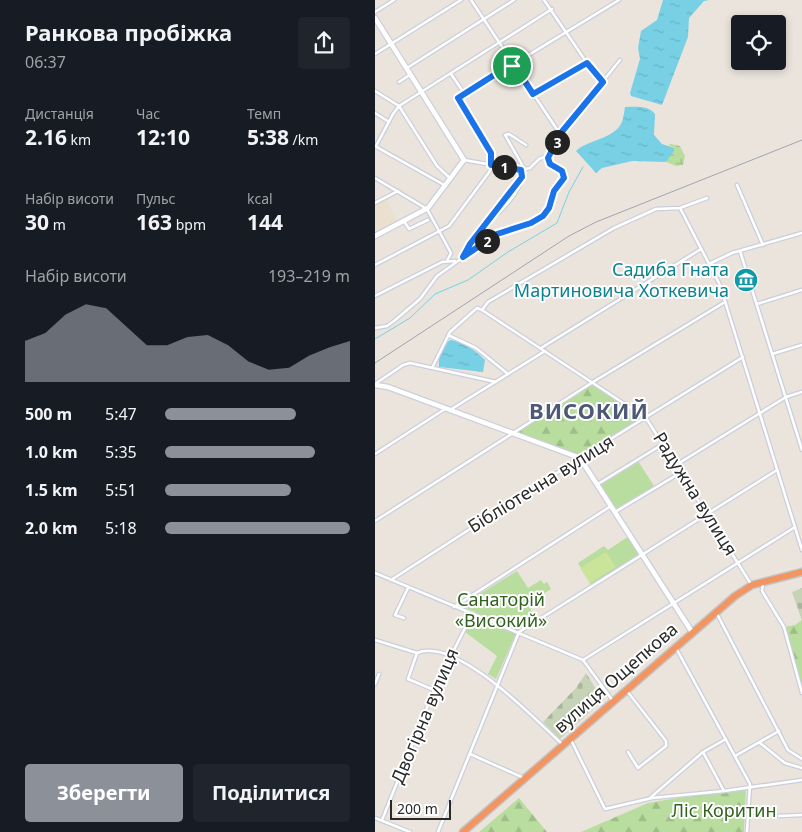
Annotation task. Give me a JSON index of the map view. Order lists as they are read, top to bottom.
{
  "streets": {
    "highway": ["вулиця Ощепкова"],
    "street": ["Бібліотечна вулиця", "Радужна вулиця", "Двогірна вулиця"]
  },
  "crossings": [
    ["Бібліотечна вулиця", "Радужна вулиця"],
    ["Радужна вулиця", "вулиця Ощепкова"]
  ],
  "districts": ["ВИСОКИЙ"],
  "parks": ["Санаторій «Високий»", "Ліс Коритин"],
  "places": {
    "museum": ["Садиба Гната Мартиновича Хоткевича"]
  },
  "scale_bar": "200 m",
  "page": {
    "heading": ["Ранкова пробіжка", "06:37"],
    "stats": [
      ["Дистанція", "2.16 km"],
      ["Час", "12:10"],
      ["Темп", "5:38 /km"],
      ["Набір висоти", "30 m"],
      ["Пульс", "163 bpm"],
      ["kcal", "144"]
    ],
    "pins": ["3", "1", "2"],
    "chart": ["Набір висоти", "193–219 m"],
    "list": [
      {
        "name": "500 m",
        "note": "5:47"
      },
      {
        "name": "1.0 km",
        "note": "5:35"
      },
      {
        "name": "1.5 km",
        "note": "5:51"
      },
      {
        "name": "2.0 km",
        "note": "5:18"
      }
    ],
    "buttons": ["Зберегти", "Поділитися"],
    "scale": "200 m"
  }
}
